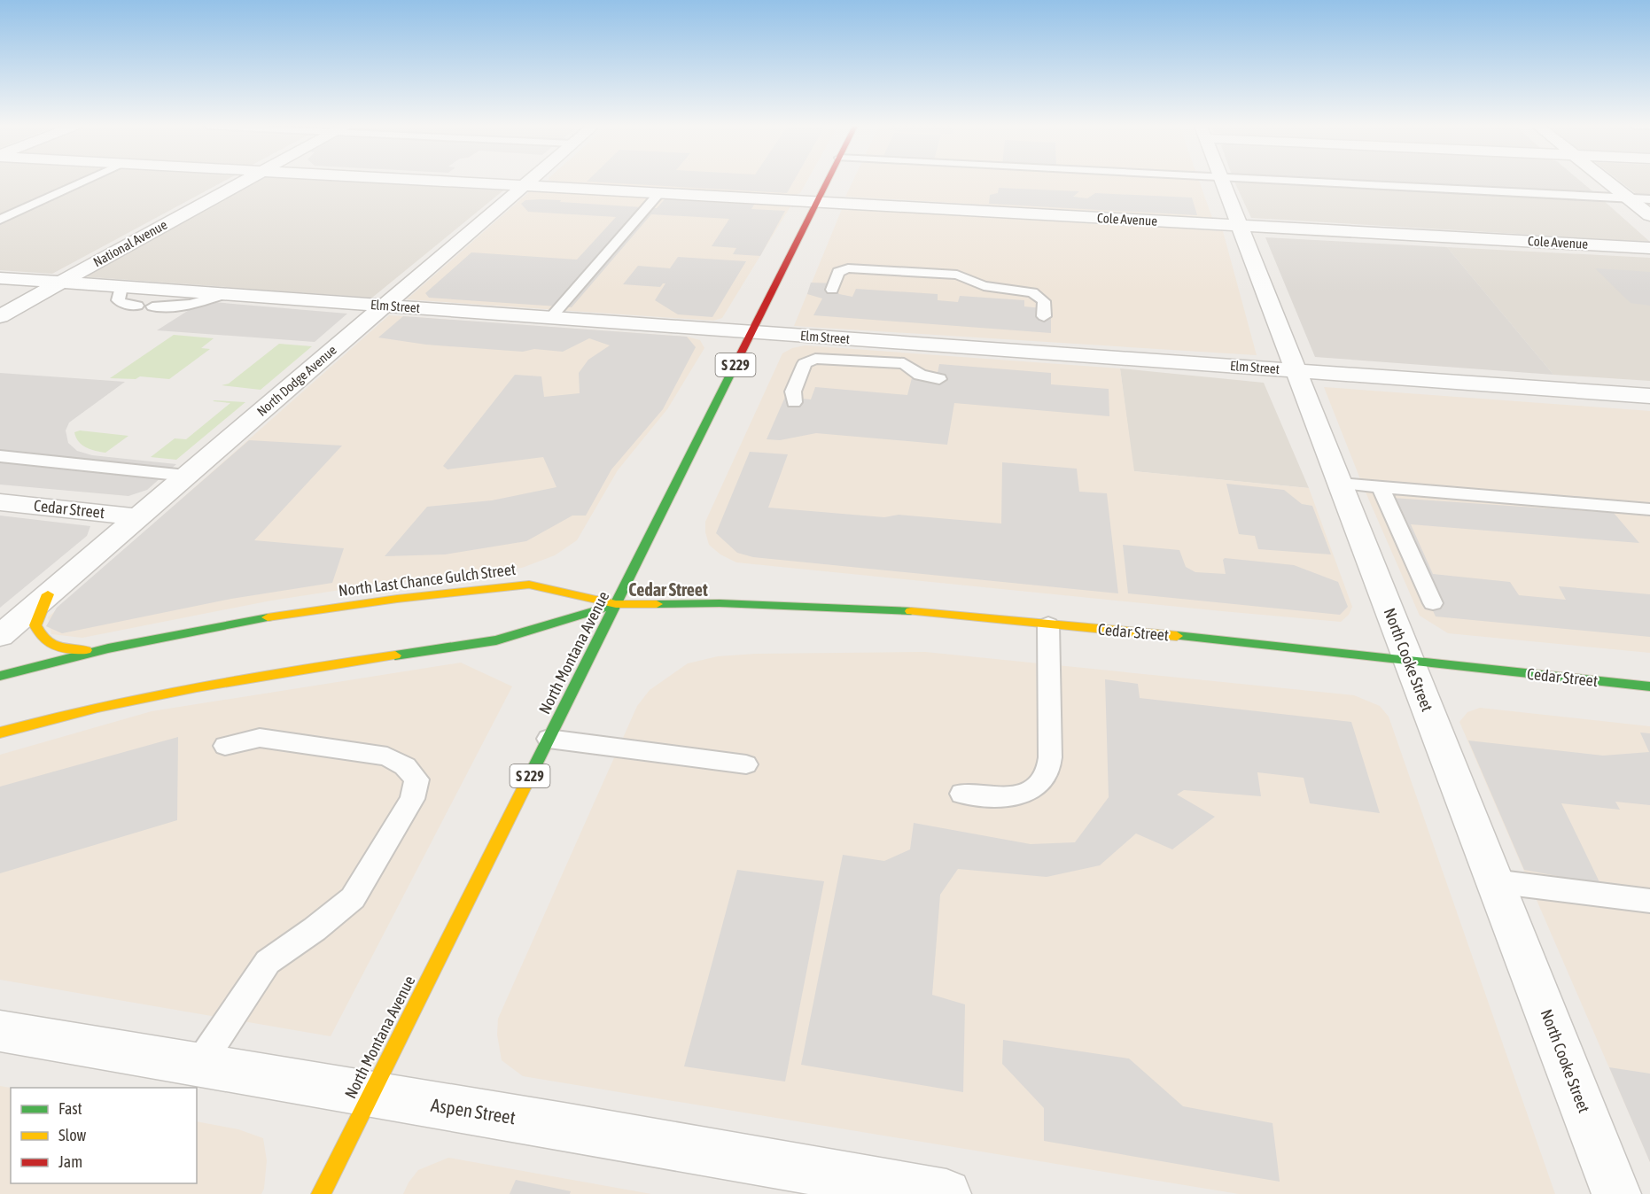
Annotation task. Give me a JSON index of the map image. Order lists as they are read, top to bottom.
{
  "streets": {
    "main road": [
      "S 229",
      "Cedar Street",
      "North Last Chance Gulch Street",
      "North Montana Avenue"
    ],
    "street": [
      "Cole Avenue",
      "National Avenue",
      "Elm Street",
      "North Dodge Avenue",
      "North Cooke Street",
      "Aspen Street"
    ]
  },
  "crossings": [
    ["Cole Avenue", "North Dodge Avenue"],
    ["Cole Avenue", "North Montana Avenue"],
    ["Cole Avenue", "North Cooke Street"],
    ["National Avenue", "Elm Street"],
    ["Elm Street", "North Dodge Avenue"],
    ["Elm Street", "North Montana Avenue"],
    ["Elm Street", "North Cooke Street"],
    ["North Dodge Avenue", "Cedar Street"],
    ["Cedar Street", "North Last Chance Gulch Street"],
    ["Cedar Street", "North Montana Avenue"],
    ["Cedar Street", "North Cooke Street"],
    ["North Last Chance Gulch Street", "North Montana Avenue"],
    ["North Montana Avenue", "Aspen Street"]
  ],
  "districts": ["Cedar Street"],
  "legend": ["Fast", "Slow", "Jam"]
}
